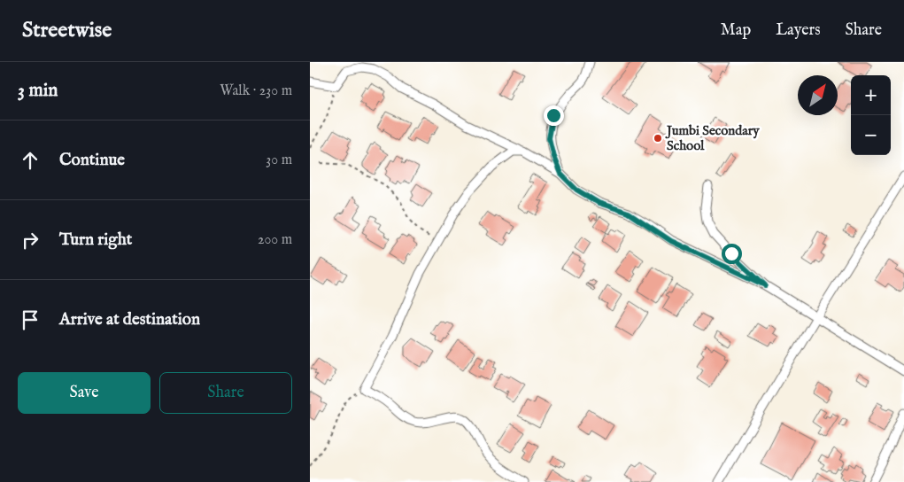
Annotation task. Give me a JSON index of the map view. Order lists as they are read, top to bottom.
{
  "places": ["Jumbi Secondary School"],
  "north": "top right",
  "page": {
    "header": "Streetwise",
    "nav": ["Map", "Layers", "Share"],
    "heading": ["3 min", "Walk · 230 m"],
    "map_buttons": ["+", "−"],
    "list": [
      ["Continue", "30 m"],
      ["Turn right", "200 m"],
      "Arrive at destination"
    ],
    "buttons": ["Save", "Share"]
  }
}
